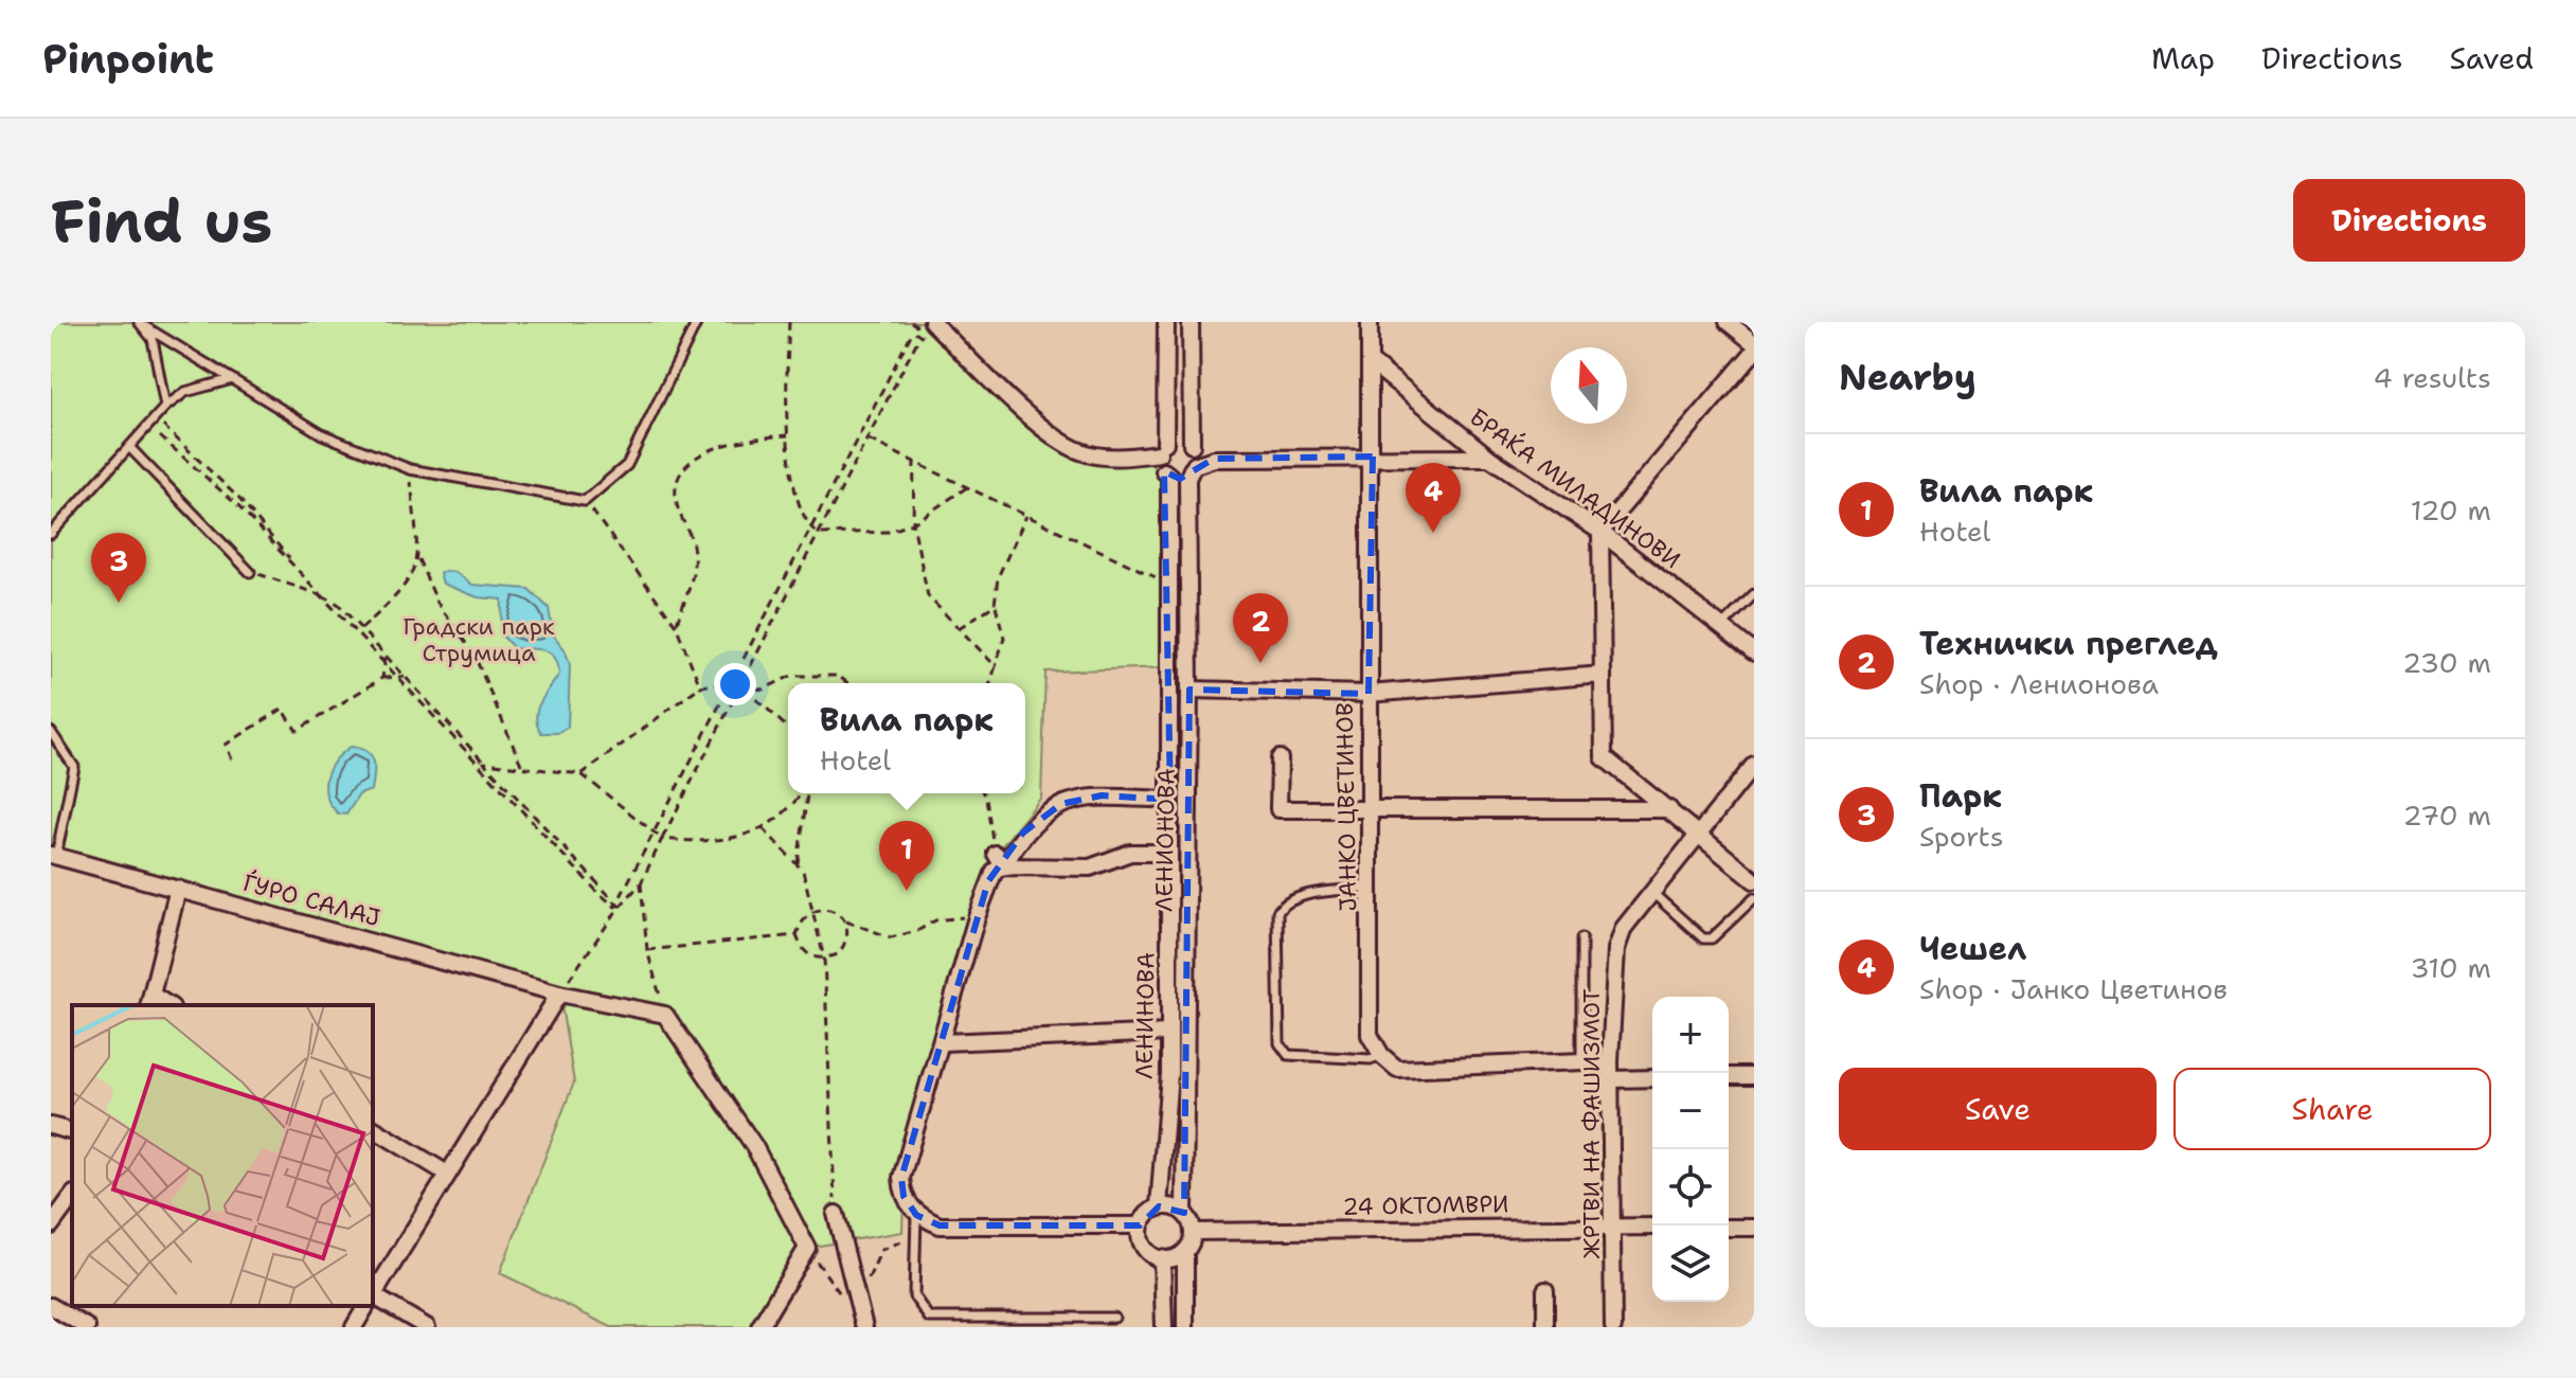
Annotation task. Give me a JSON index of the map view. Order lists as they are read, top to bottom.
{
  "streets": {
    "street": [
      "БРАЌА МИЛАДИНОВИ",
      "ЈАНКО ЦВЕТИНОВ",
      "ЛЕНИОНОВА",
      "ЃУРО САЛАЈ",
      "ЛЕНИНОВА",
      "ЖРТВИ НА ФАШИЗМОТ",
      "24 ОКТОМВРИ"
    ]
  },
  "crossings": [
    ["БРАЌА МИЛАДИНОВИ", "ЈАНКО ЦВЕТИНОВ"],
    ["ЛЕНИОНОВА", "ЛЕНИНОВА"],
    ["ЛЕНИОНОВА", "24 ОКТОМВРИ"],
    ["ЛЕНИНОВА", "24 ОКТОМВРИ"],
    ["ЖРТВИ НА ФАШИЗМОТ", "24 ОКТОМВРИ"]
  ],
  "parks": ["Градски парк Струмица"],
  "north": "top",
  "page": {
    "header": "Pinpoint",
    "nav": ["Map", "Directions", "Saved"],
    "buttons": [
      "Directions",
      ["Save", "Share"]
    ],
    "title": "Find us",
    "heading": ["Nearby", "4 results"],
    "list": [
      {
        "mark": "1",
        "name": "Вила парк",
        "note": "Hotel",
        "value": "120 m"
      },
      {
        "mark": "2",
        "name": "Технички преглед",
        "note": "Shop · Ленионова",
        "value": "230 m"
      },
      {
        "mark": "3",
        "name": "Парк",
        "note": "Sports",
        "value": "270 m"
      },
      {
        "mark": "4",
        "name": "Чешел",
        "note": "Shop · Јанко Цветинов",
        "value": "310 m"
      }
    ],
    "pins": [
      "4",
      "3",
      "2",
      "1"
    ],
    "popup": ["Вила парк", "Hotel"],
    "map_buttons": ["+", "−"]
  }
}
